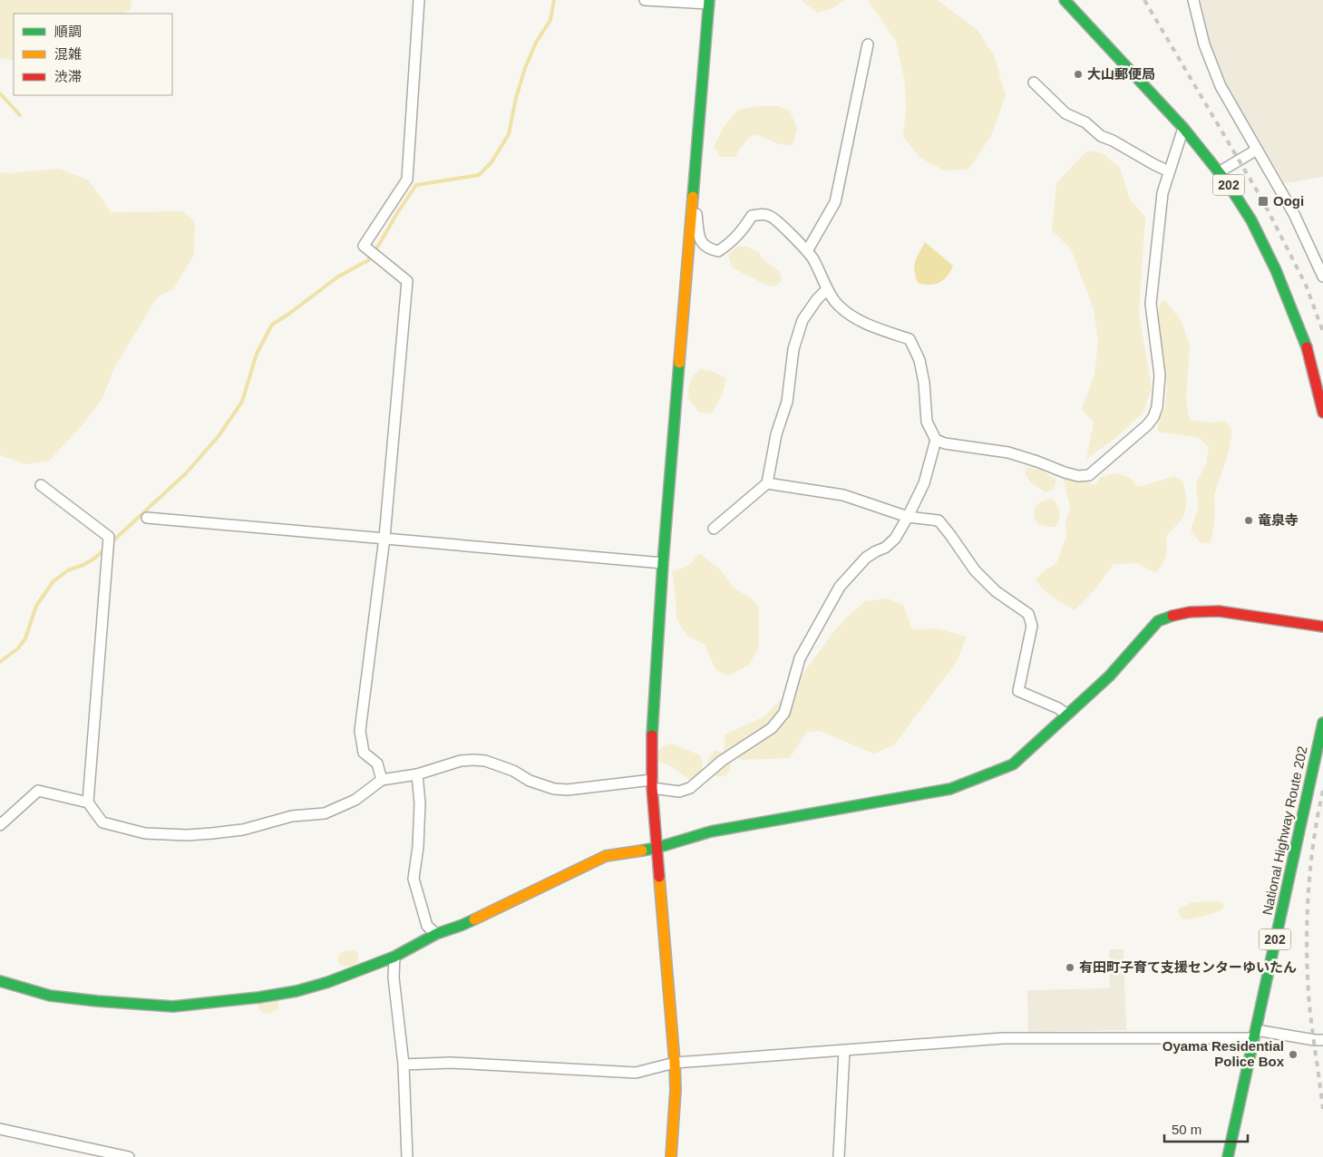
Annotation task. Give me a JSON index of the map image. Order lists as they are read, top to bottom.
{
  "streets": {
    "main road": ["202", "National Highway Route 202"]
  },
  "places": {
    "other": [
      "大山郵便局",
      "竜泉寺",
      "有田町子育て支援センターゆいたん",
      "Oyama Residential Police Box"
    ],
    "transit": ["Oogi"]
  },
  "legend": ["順調", "混雑", "渋滞"],
  "scale_bar": "50 m"
}
